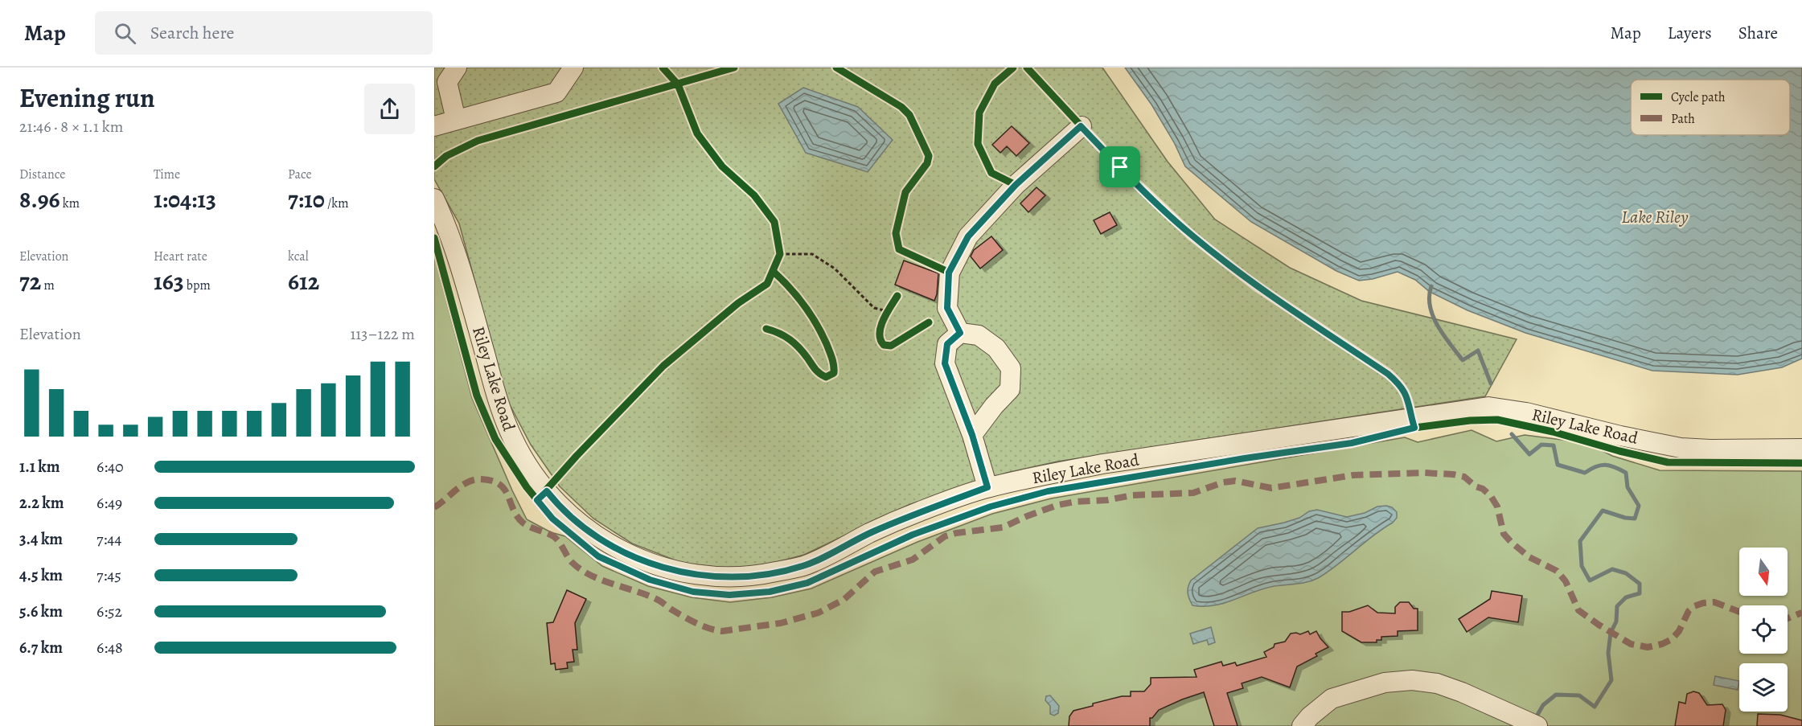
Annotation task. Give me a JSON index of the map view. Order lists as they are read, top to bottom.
{
  "streets": {
    "street": ["Riley Lake Road"]
  },
  "water": ["Lake Riley"],
  "legend": ["Cycle path", "Path"],
  "north": "bottom",
  "page": {
    "header": "Map",
    "search": "Search here",
    "nav": ["Map", "Layers", "Share"],
    "heading": ["Evening run", "21:46 · 8 × 1.1 km"],
    "stats": [
      ["Distance", "8.96 km"],
      ["Time", "1:04:13"],
      ["Pace", "7:10 /km"],
      ["Elevation", "72 m"],
      ["Heart rate", "163 bpm"],
      ["kcal", "612"]
    ],
    "chart": ["Elevation", "113–122 m"],
    "list": [
      {
        "name": "1.1 km",
        "note": "6:40"
      },
      {
        "name": "2.2 km",
        "note": "6:49"
      },
      {
        "name": "3.4 km",
        "note": "7:44"
      },
      {
        "name": "4.5 km",
        "note": "7:45"
      },
      {
        "name": "5.6 km",
        "note": "6:52"
      },
      {
        "name": "6.7 km",
        "note": "6:48"
      }
    ]
  }
}
